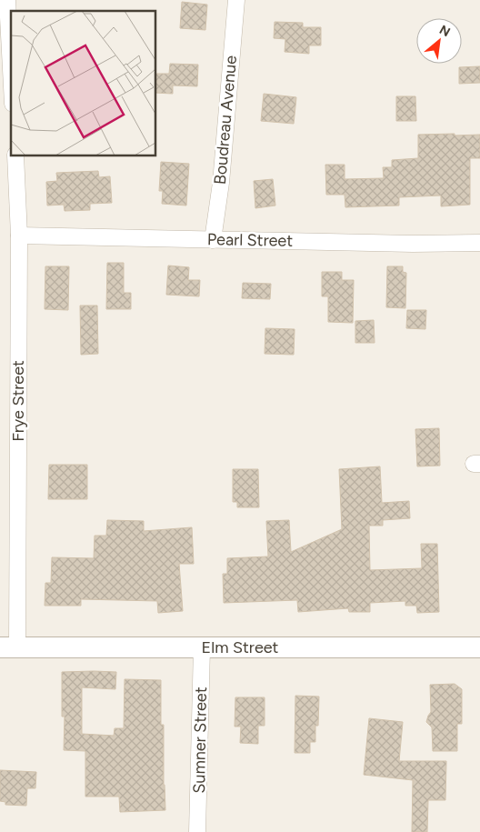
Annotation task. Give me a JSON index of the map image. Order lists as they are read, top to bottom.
{
  "streets": {
    "street": [
      "Boudreau Avenue",
      "Pearl Street",
      "Frye Street",
      "Elm Street",
      "Sumner Street"
    ]
  },
  "crossings": [
    ["Boudreau Avenue", "Pearl Street"],
    ["Pearl Street", "Frye Street"],
    ["Frye Street", "Elm Street"],
    ["Elm Street", "Sumner Street"]
  ],
  "north": "top right"
}
